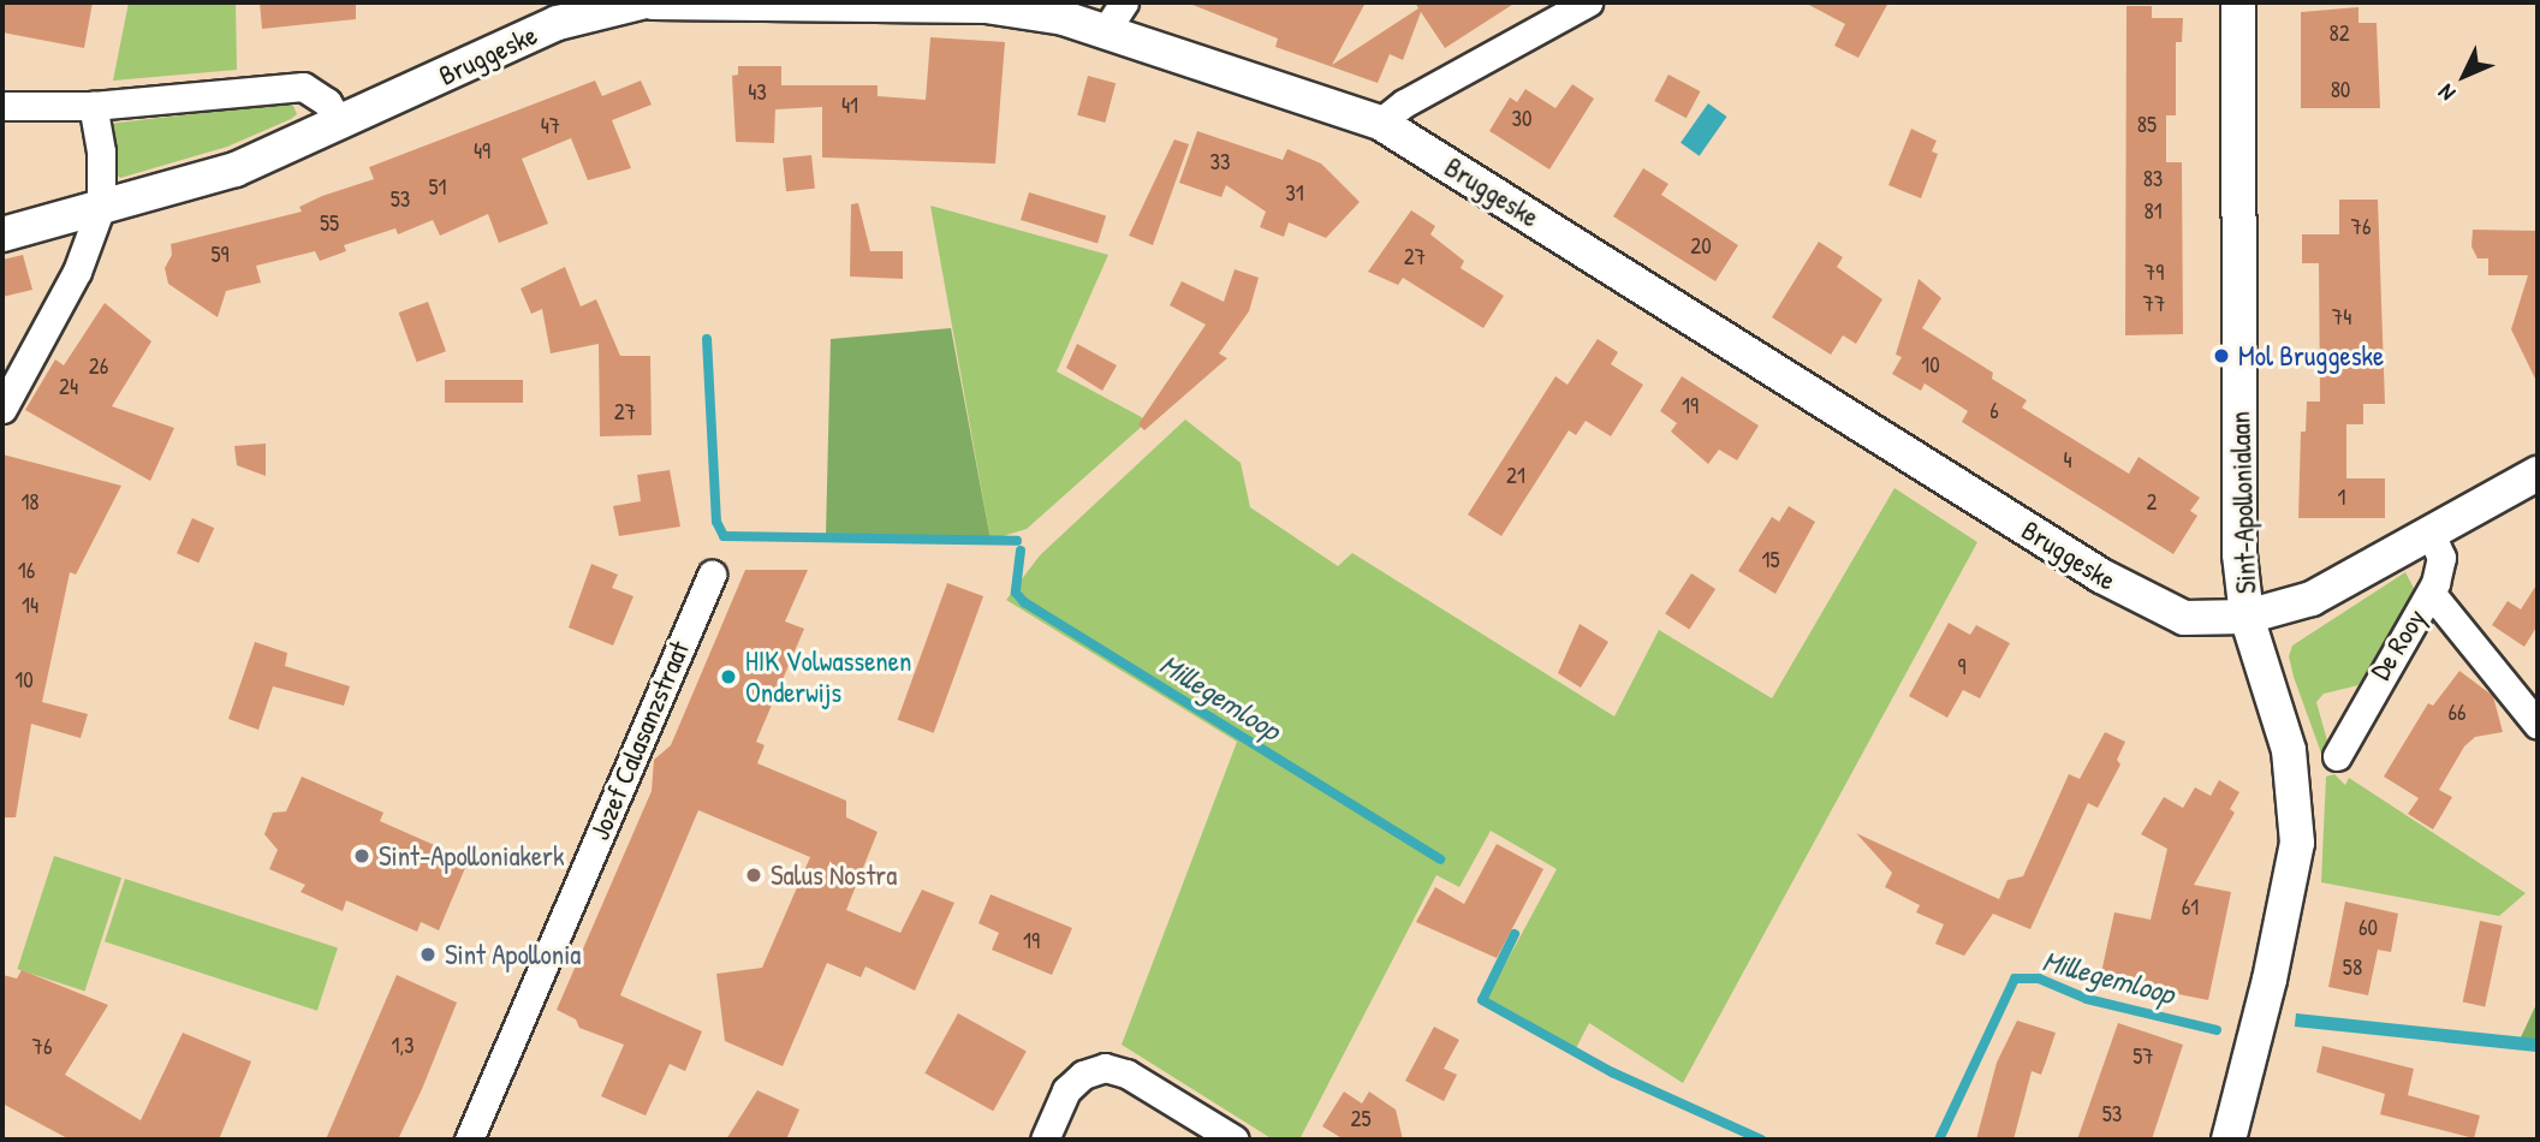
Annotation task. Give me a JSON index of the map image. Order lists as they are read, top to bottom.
{
  "streets": {
    "street": [
      "Bruggeske",
      "Sint-Apollonialaan",
      "De Rooy",
      "Jozef Calasanzstraat"
    ]
  },
  "crossings": [
    ["Bruggeske", "Sint-Apollonialaan"]
  ],
  "water": ["Millegemloop"],
  "places": [
    "Mol Bruggeske",
    "HIK Volwassenen Onderwijs",
    "Sint-Apolloniakerk",
    "Salus Nostra",
    "Sint Apollonia"
  ],
  "house_numbers": [
    "82",
    "80",
    "43",
    "41",
    "30",
    "85",
    "47",
    "49",
    "33",
    "83",
    "51",
    "31",
    "53",
    "81",
    "55",
    "76",
    "20",
    "59",
    "27",
    "79",
    "77",
    "74",
    "10",
    "26",
    "24",
    "19",
    "6",
    "27",
    "4",
    "21",
    "1",
    "18",
    "2",
    "15",
    "16",
    "14",
    "9",
    "10",
    "66",
    "61",
    "60",
    "19",
    "58",
    "1,3",
    "76",
    "57",
    "53",
    "25"
  ],
  "north": "bottom left"
}
